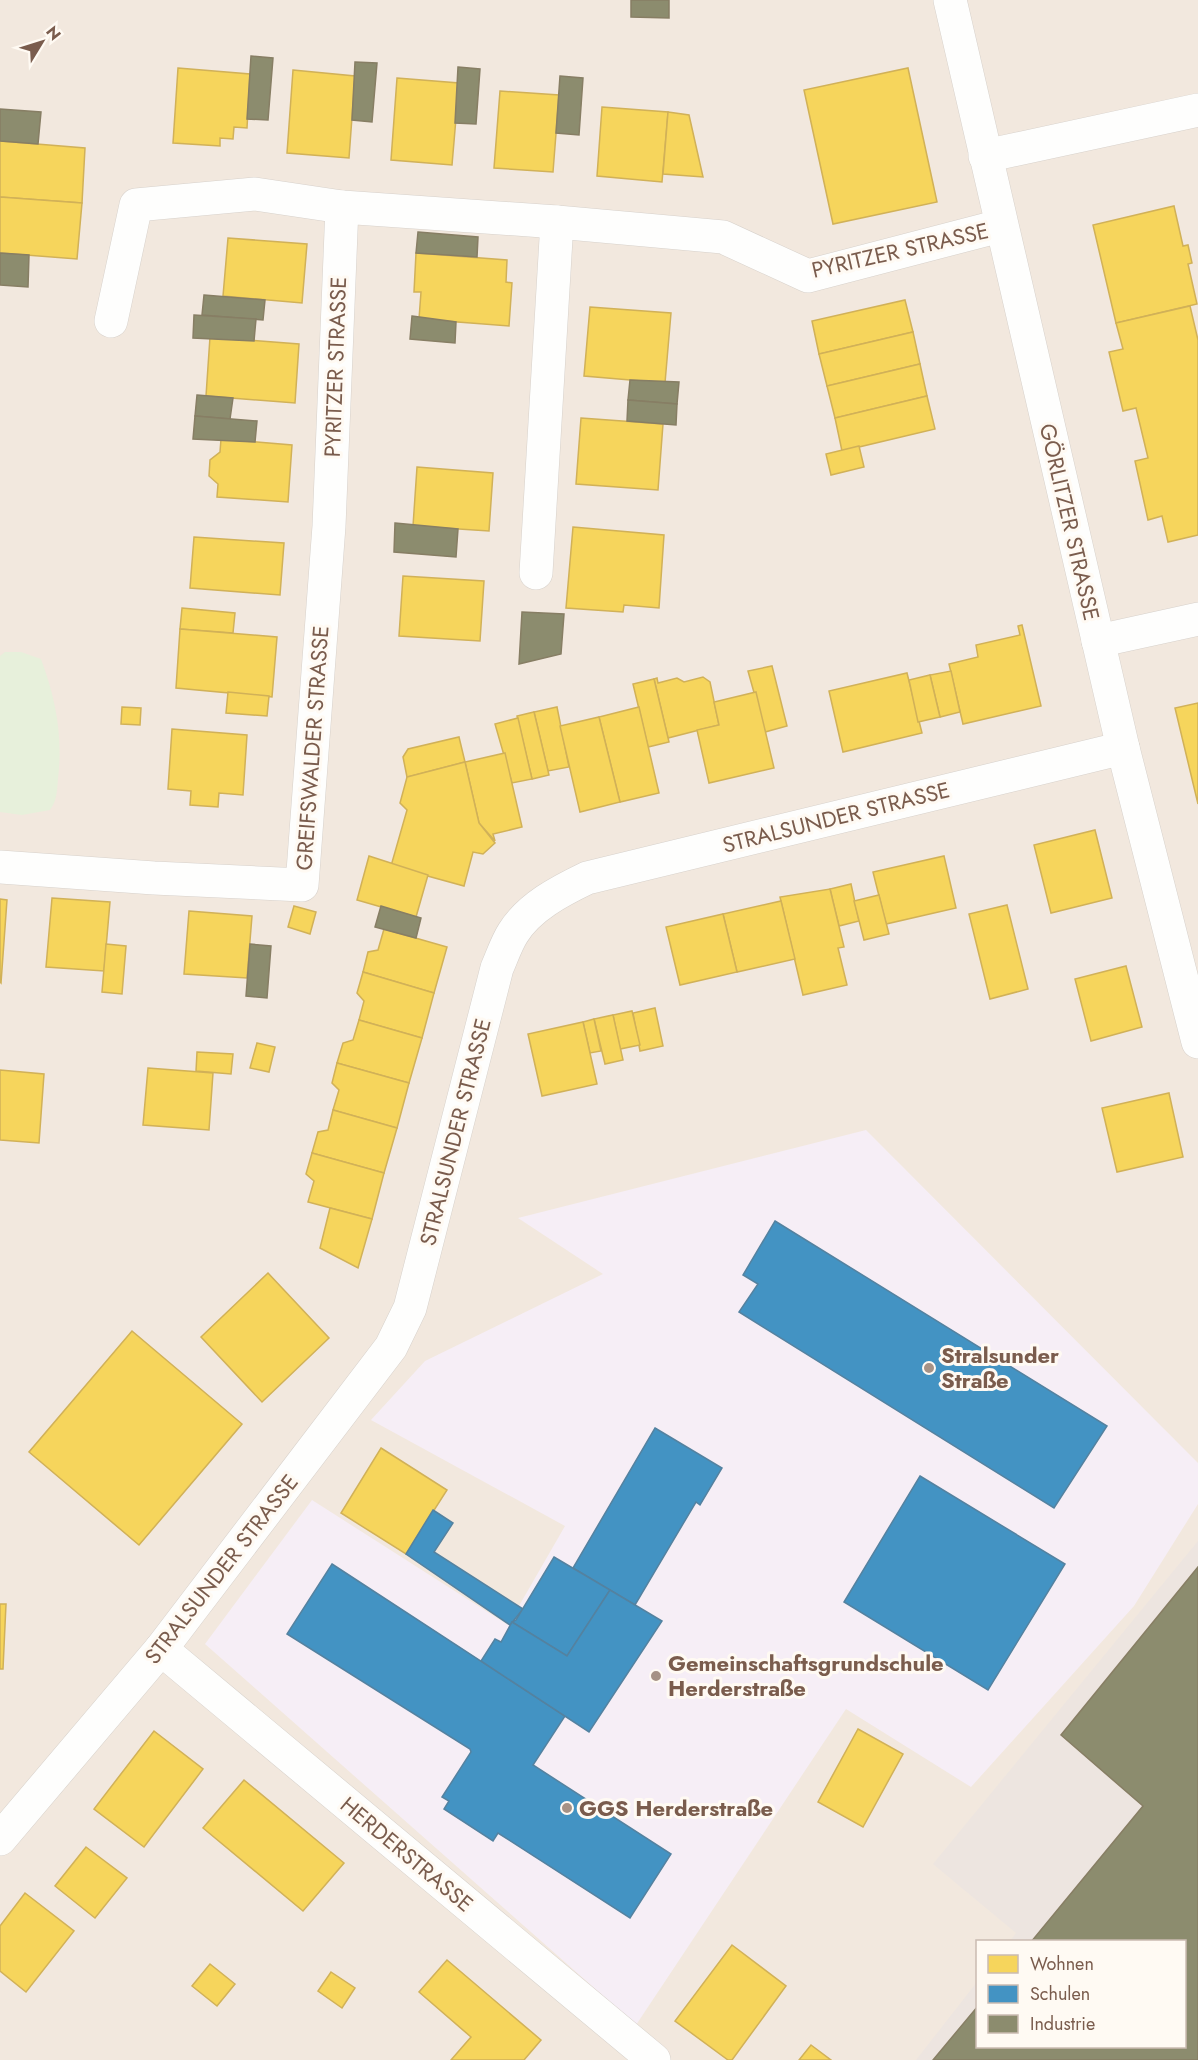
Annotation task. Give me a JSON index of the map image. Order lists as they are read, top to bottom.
{
  "streets": {
    "street": [
      "PYRITZER STRASSE",
      "GÖRLITZER STRASSE",
      "GREIFSWALDER STRASSE",
      "STRALSUNDER STRASSE",
      "HERDERSTRASSE"
    ]
  },
  "crossings": [
    ["PYRITZER STRASSE", "GÖRLITZER STRASSE"],
    ["PYRITZER STRASSE", "GREIFSWALDER STRASSE"],
    ["GÖRLITZER STRASSE", "STRALSUNDER STRASSE"],
    ["STRALSUNDER STRASSE", "HERDERSTRASSE"]
  ],
  "places": ["Stralsunder Straße", "Gemeinschaftsgrundschule Herderstraße", "GGS Herderstraße"],
  "legend": ["Wohnen", "Schulen", "Industrie"],
  "north": "top right"
}
